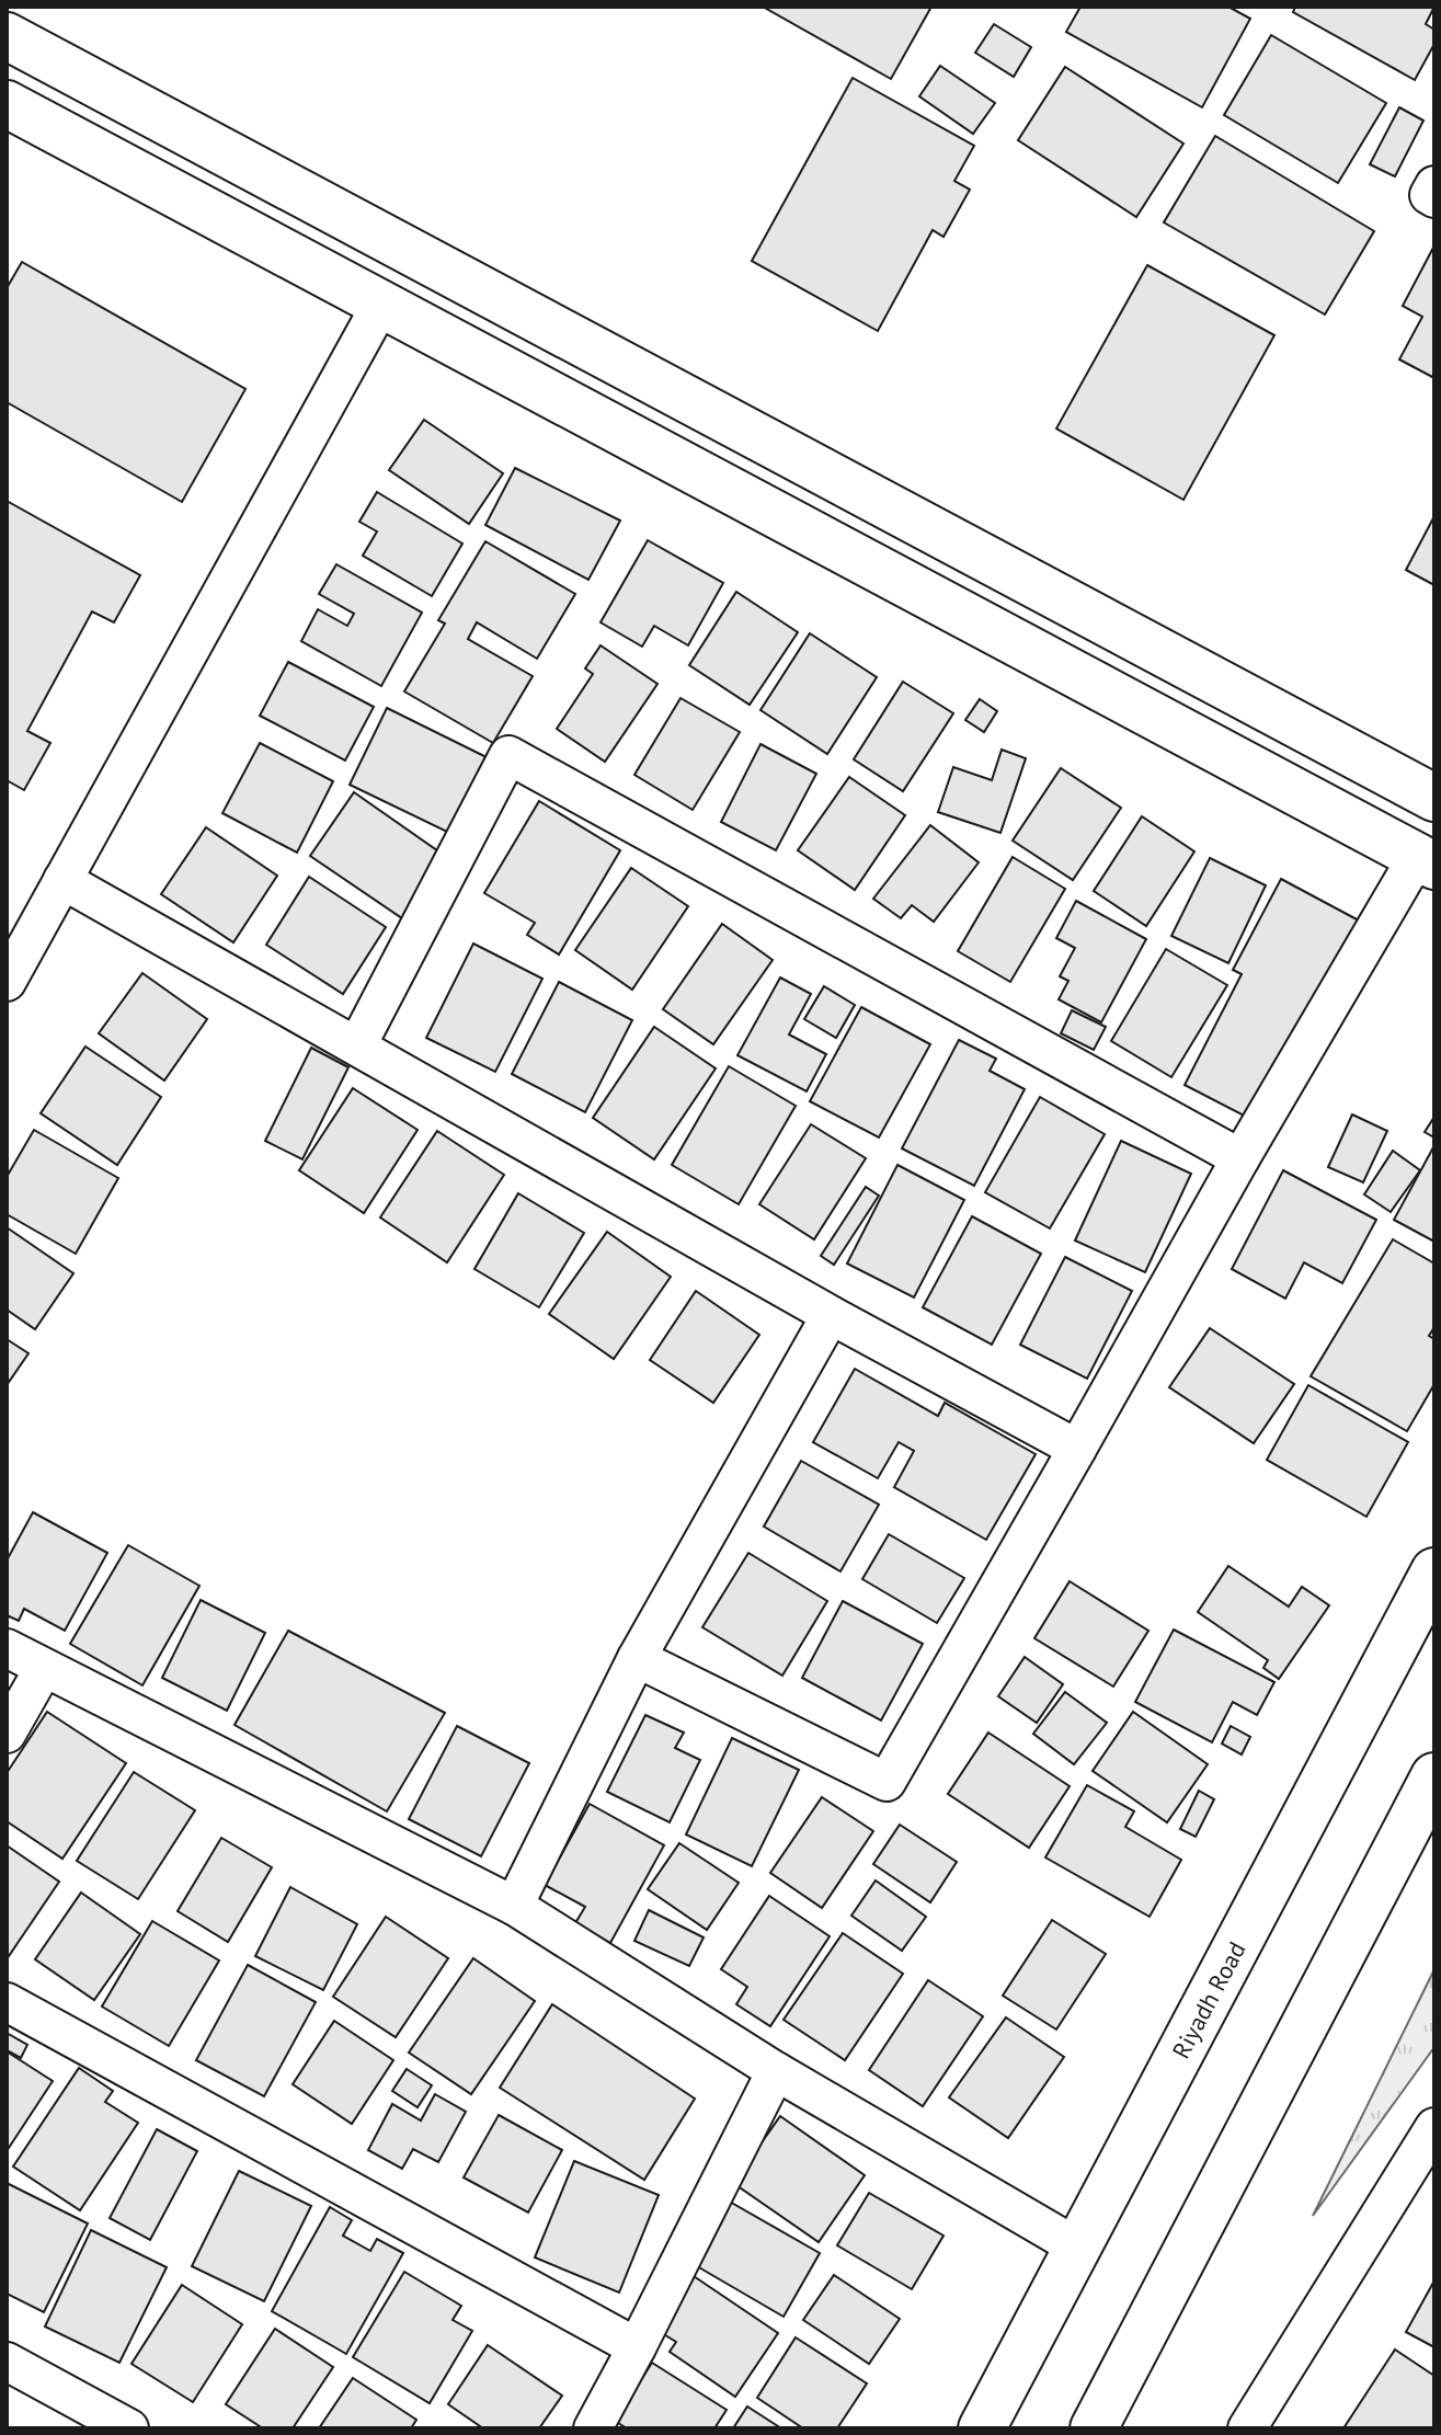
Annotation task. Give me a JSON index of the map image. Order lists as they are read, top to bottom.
{
  "streets": {
    "street": ["Riyadh Road"]
  }
}
